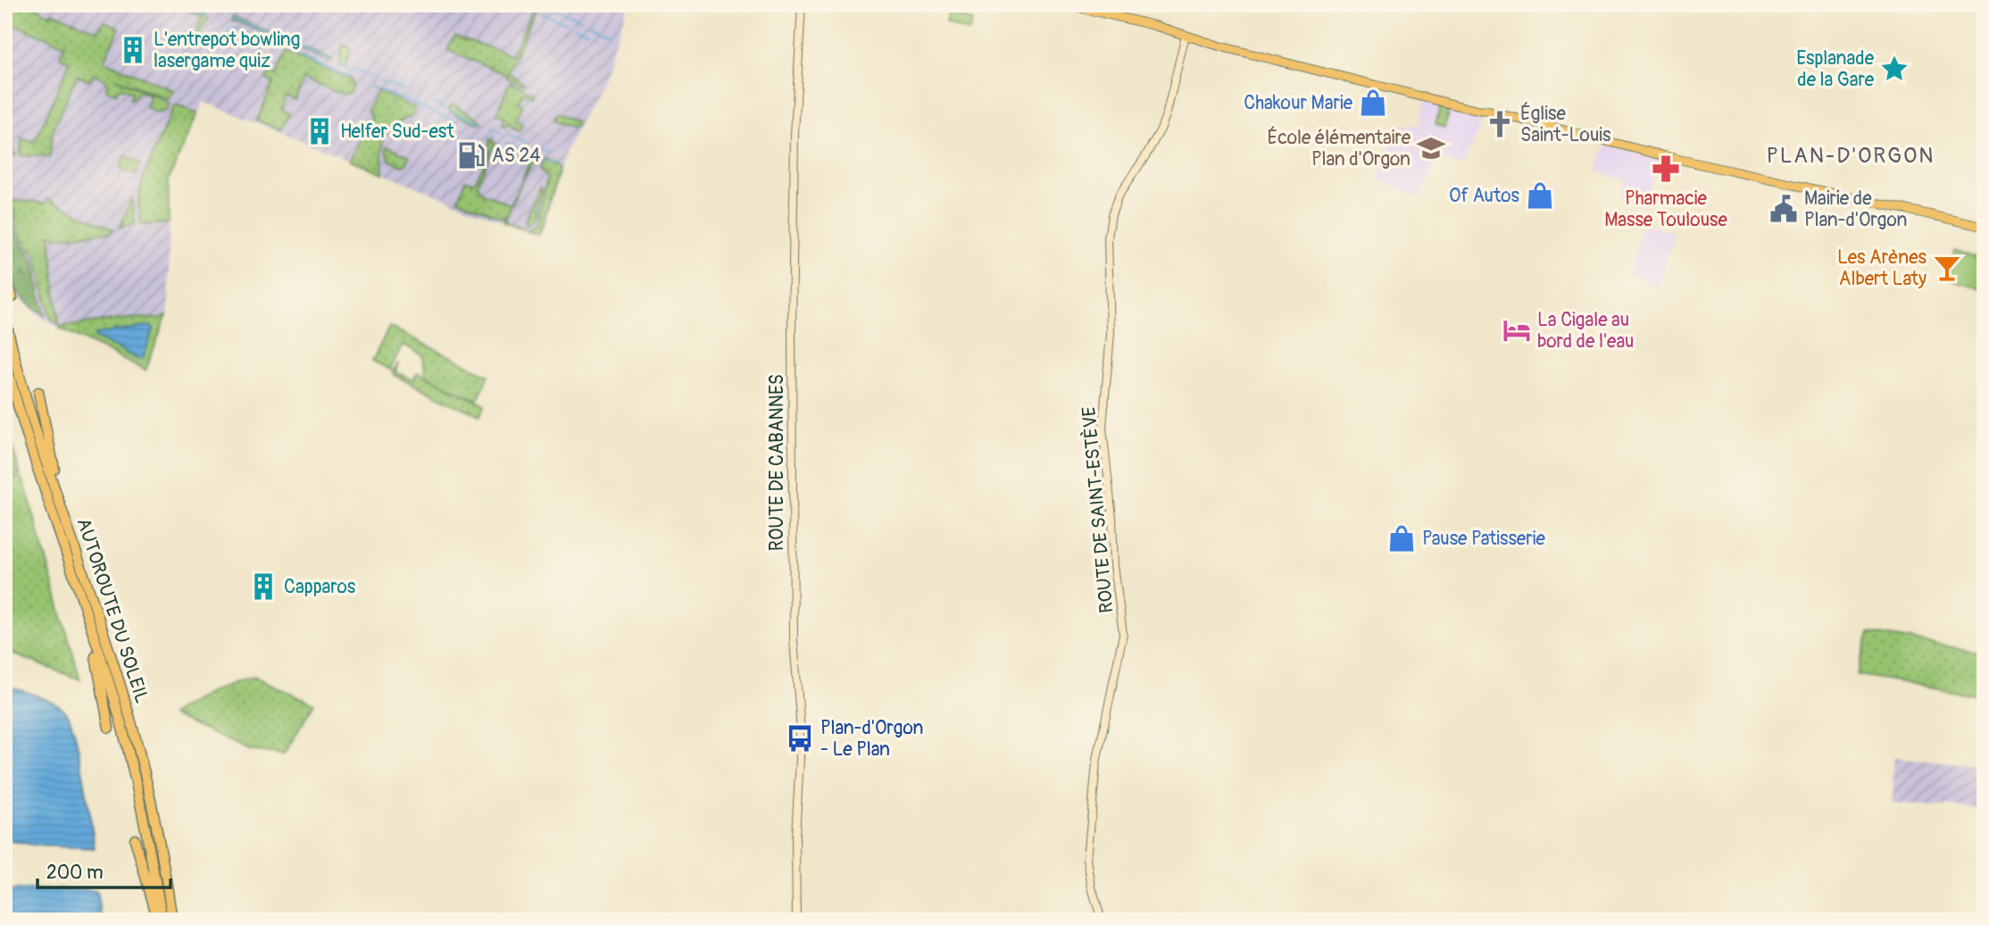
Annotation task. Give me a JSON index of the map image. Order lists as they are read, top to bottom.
{
  "streets": {
    "highway": ["AUTOROUTE DU SOLEIL"],
    "main road": ["ROUTE DE CABANNES", "ROUTE DE SAINT-ESTÈVE"]
  },
  "districts": ["PLAN-D'ORGON"],
  "places": {
    "building": ["L'entrepot bowling lasergame quiz", "Helfer Sud-est", "Capparos"],
    "place": ["Esplanade de la Gare"],
    "shop": ["Chakour Marie", "Of Autos", "Pause Patisserie"],
    "church": ["Église Saint-Louis"],
    "school or university": ["École élémentaire Plan d'Orgon"],
    "fuel station": ["AS 24"],
    "pharmacy": ["Pharmacie Masse Toulouse"],
    "public building": ["Mairie de Plan-d'Orgon"],
    "bar": ["Les Arènes Albert Laty"],
    "hotel": ["La Cigale au bord de l'eau"],
    "bus stop": ["Plan-d'Orgon - Le Plan"]
  },
  "scale_bar": "200 m"
}
